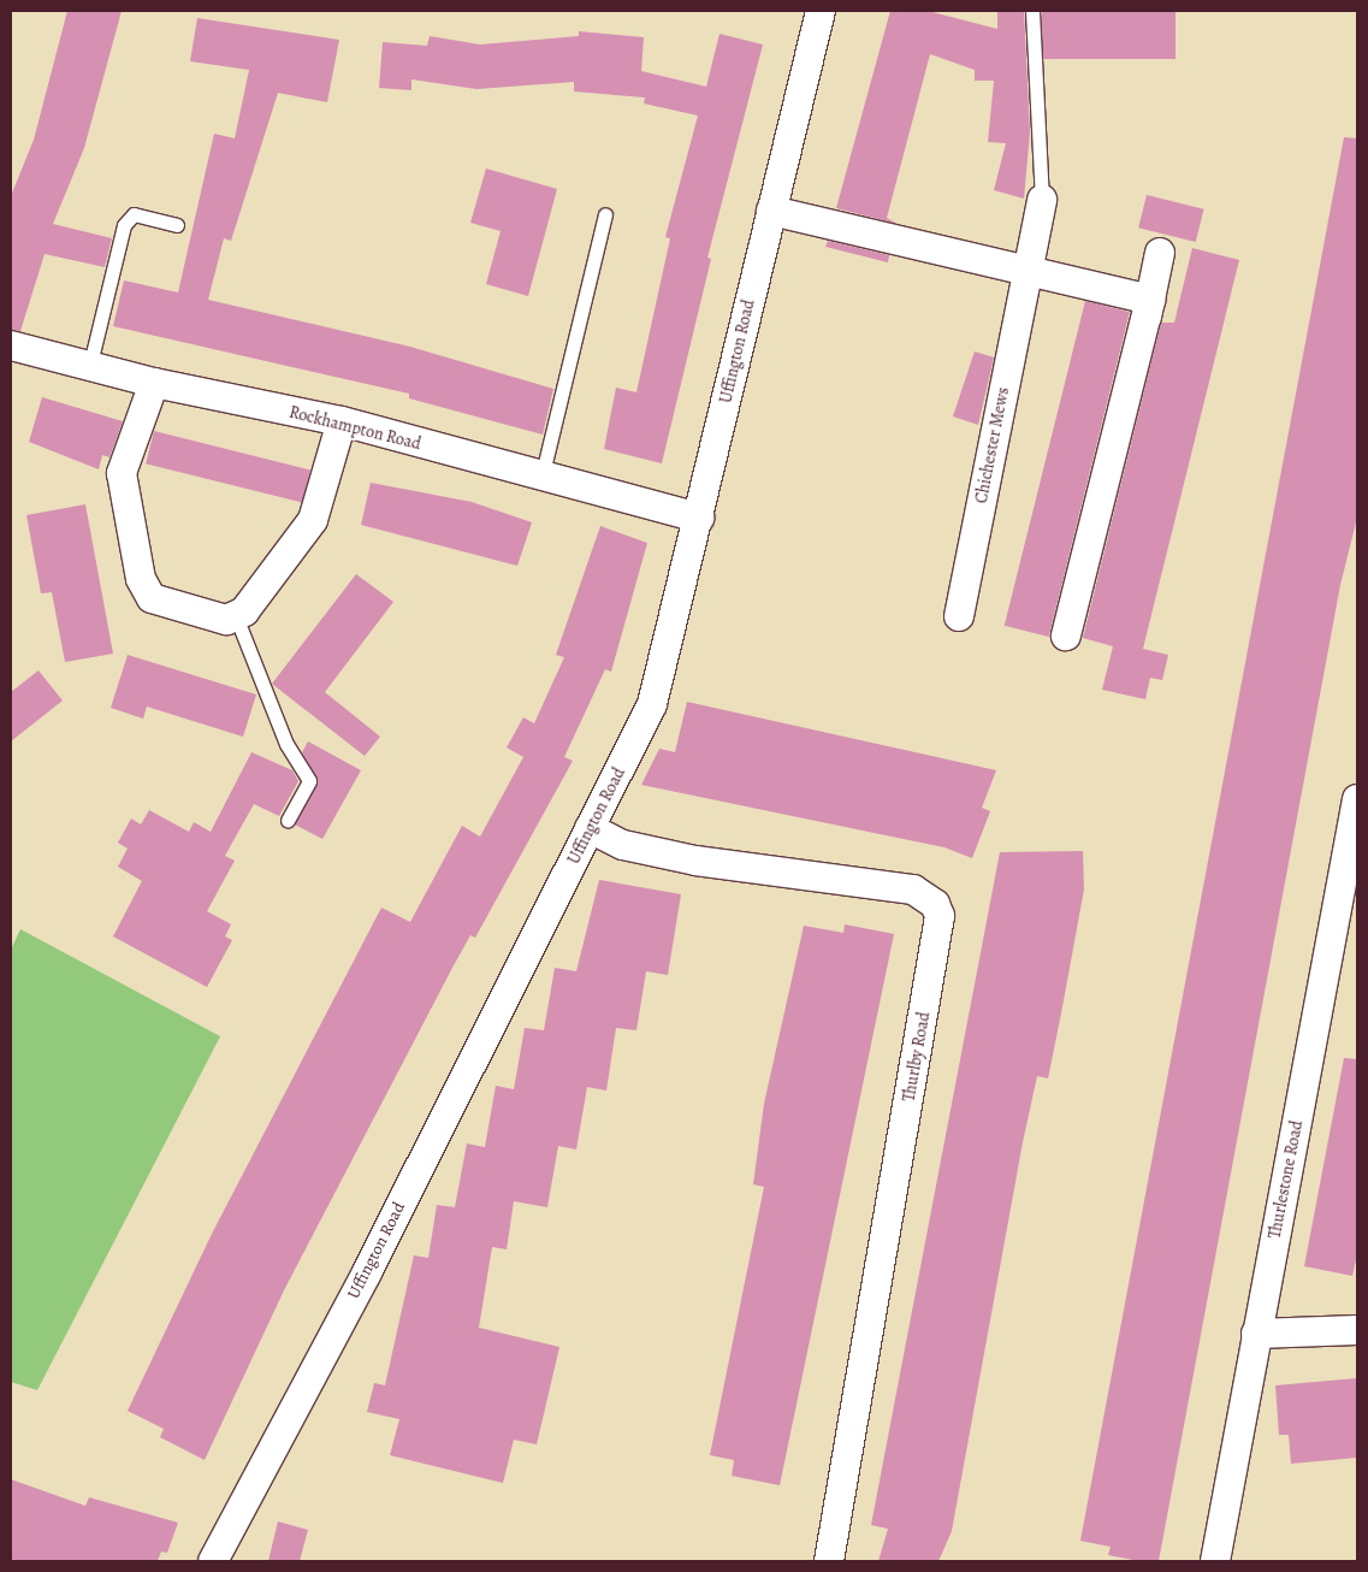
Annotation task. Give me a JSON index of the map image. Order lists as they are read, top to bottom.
{
  "streets": {
    "street": [
      "Uffington Road",
      "Rockhampton Road",
      "Chichester Mews",
      "Thurlby Road",
      "Thurlestone Road"
    ]
  },
  "crossings": [
    ["Uffington Road", "Rockhampton Road"],
    ["Uffington Road", "Thurlby Road"]
  ]
}
